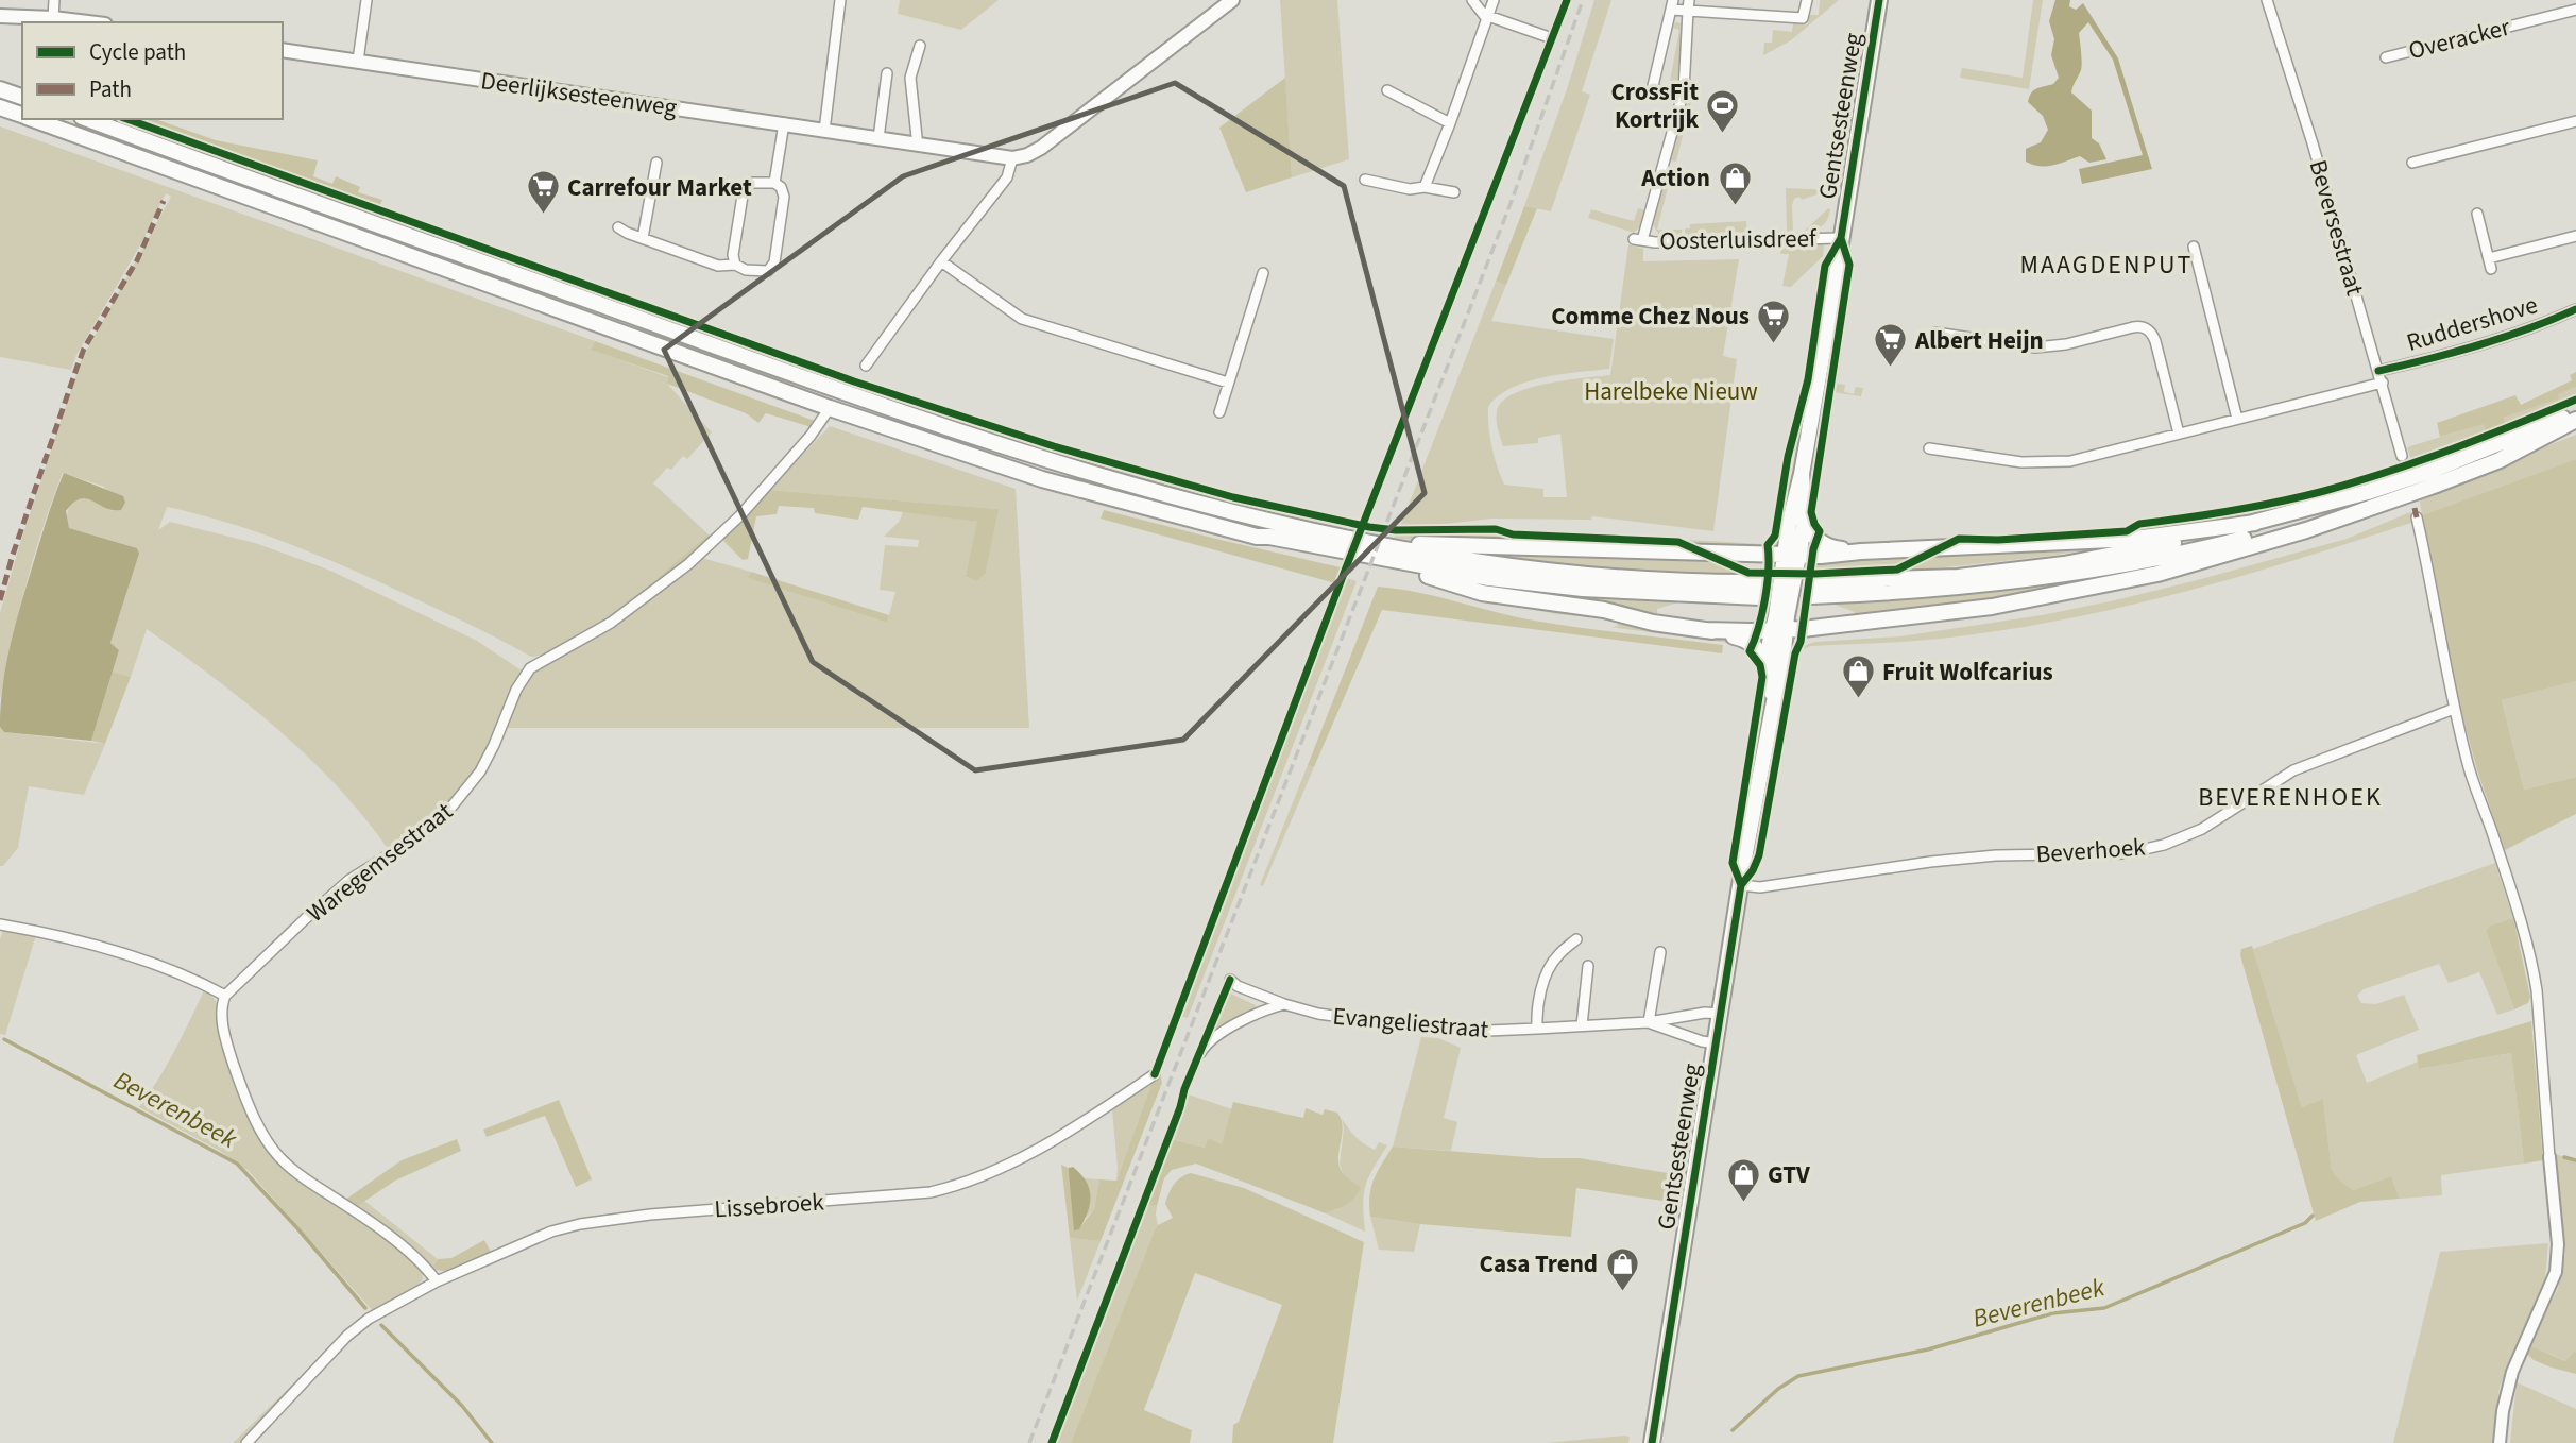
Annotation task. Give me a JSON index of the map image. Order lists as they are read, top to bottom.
{
  "streets": {
    "main road": ["Deerlijksesteenweg", "Gentsesteenweg"],
    "street": [
      "Overacker",
      "Beversestraat",
      "Oosterluisdreef",
      "Ruddershove",
      "Beverhoek",
      "Waregemsestraat",
      "Evangeliestraat",
      "Lissebroek"
    ]
  },
  "crossings": [
    ["Gentsesteenweg", "Oosterluisdreef"],
    ["Gentsesteenweg", "Beverhoek"],
    ["Gentsesteenweg", "Evangeliestraat"],
    ["Beversestraat", "Ruddershove"]
  ],
  "districts": ["MAAGDENPUT", "BEVERENHOEK"],
  "water": ["Beverenbeek"],
  "parks": ["Harelbeke Nieuw"],
  "places": {
    "sports": ["CrossFit Kortrijk"],
    "shop": [
      "Action",
      "Fruit Wolfcarius",
      "GTV",
      "Casa Trend"
    ],
    "supermarket": ["Carrefour Market", "Comme Chez Nous", "Albert Heijn"]
  },
  "legend": ["Cycle path", "Path"]
}
